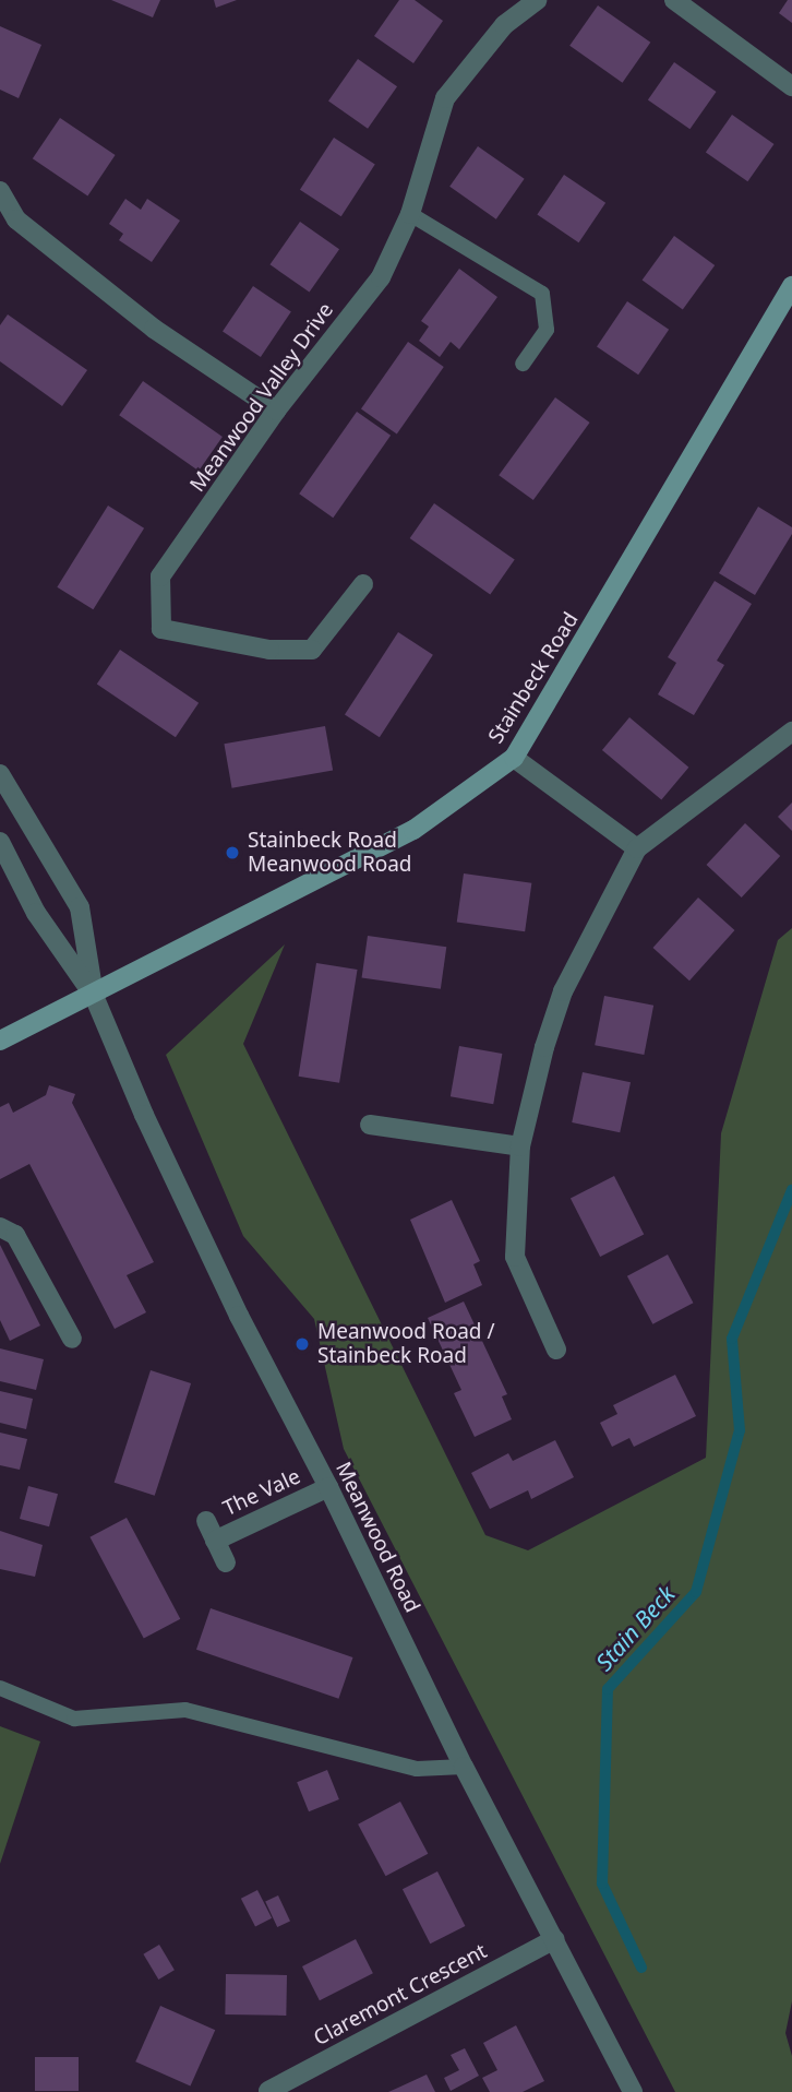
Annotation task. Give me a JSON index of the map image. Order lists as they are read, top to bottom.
{
  "streets": {
    "main road": ["Stainbeck Road"],
    "street": [
      "Meanwood Valley Drive",
      "The Vale",
      "Meanwood Road",
      "Claremont Crescent"
    ]
  },
  "crossings": [
    ["Stainbeck Road", "Meanwood Road"],
    ["The Vale", "Meanwood Road"],
    ["Meanwood Road", "Claremont Crescent"]
  ],
  "water": ["Stain Beck"],
  "places": ["Stainbeck Road Meanwood Road", "Meanwood Road / Stainbeck Road"]
}
